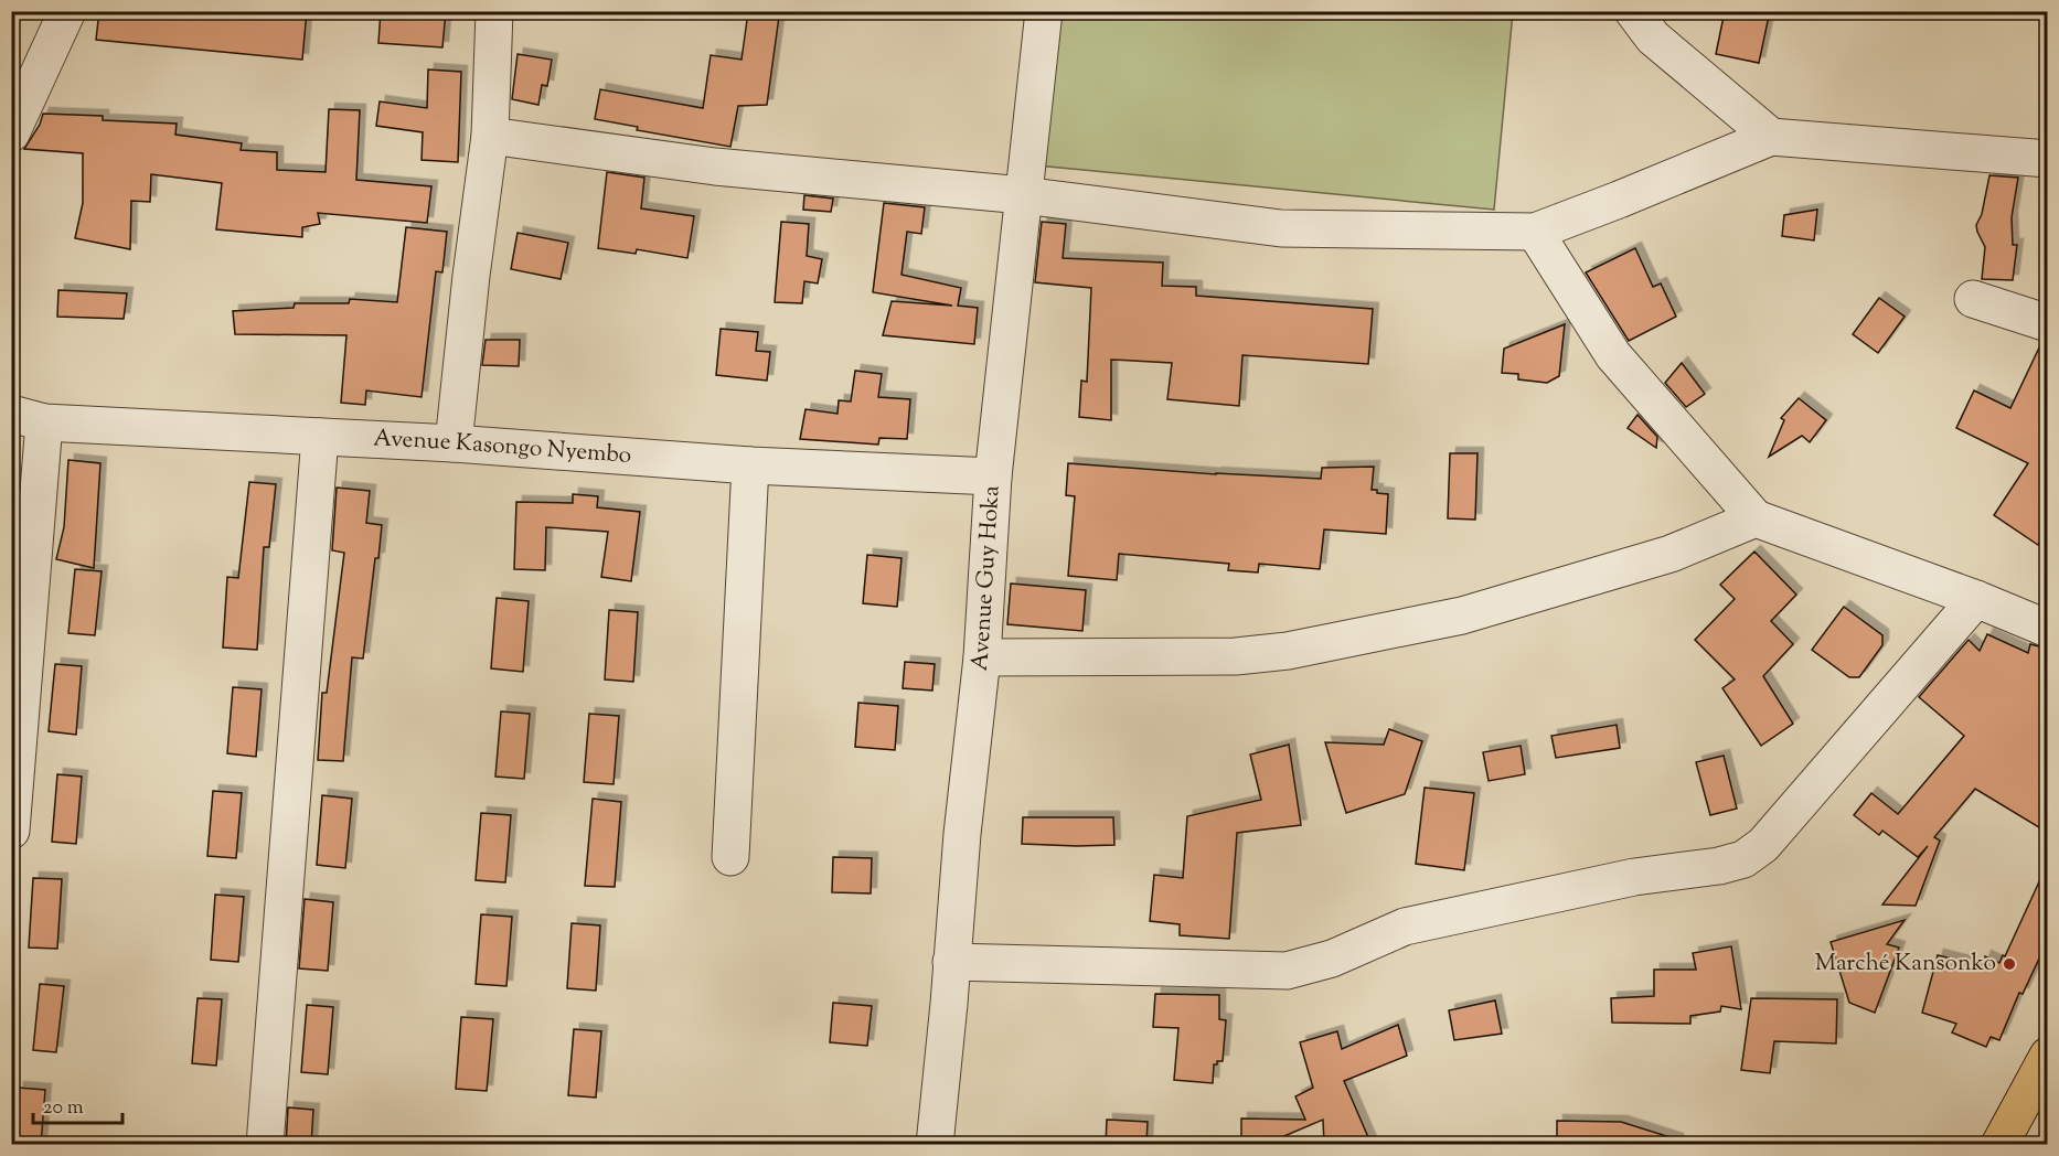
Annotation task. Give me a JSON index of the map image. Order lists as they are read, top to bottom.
{
  "streets": {
    "street": ["Avenue Kasongo Nyembo", "Avenue Guy Hoka"]
  },
  "crossings": [
    ["Avenue Kasongo Nyembo", "Avenue Guy Hoka"]
  ],
  "places": ["Marché Kansonko"],
  "scale_bar": "20 m"
}
